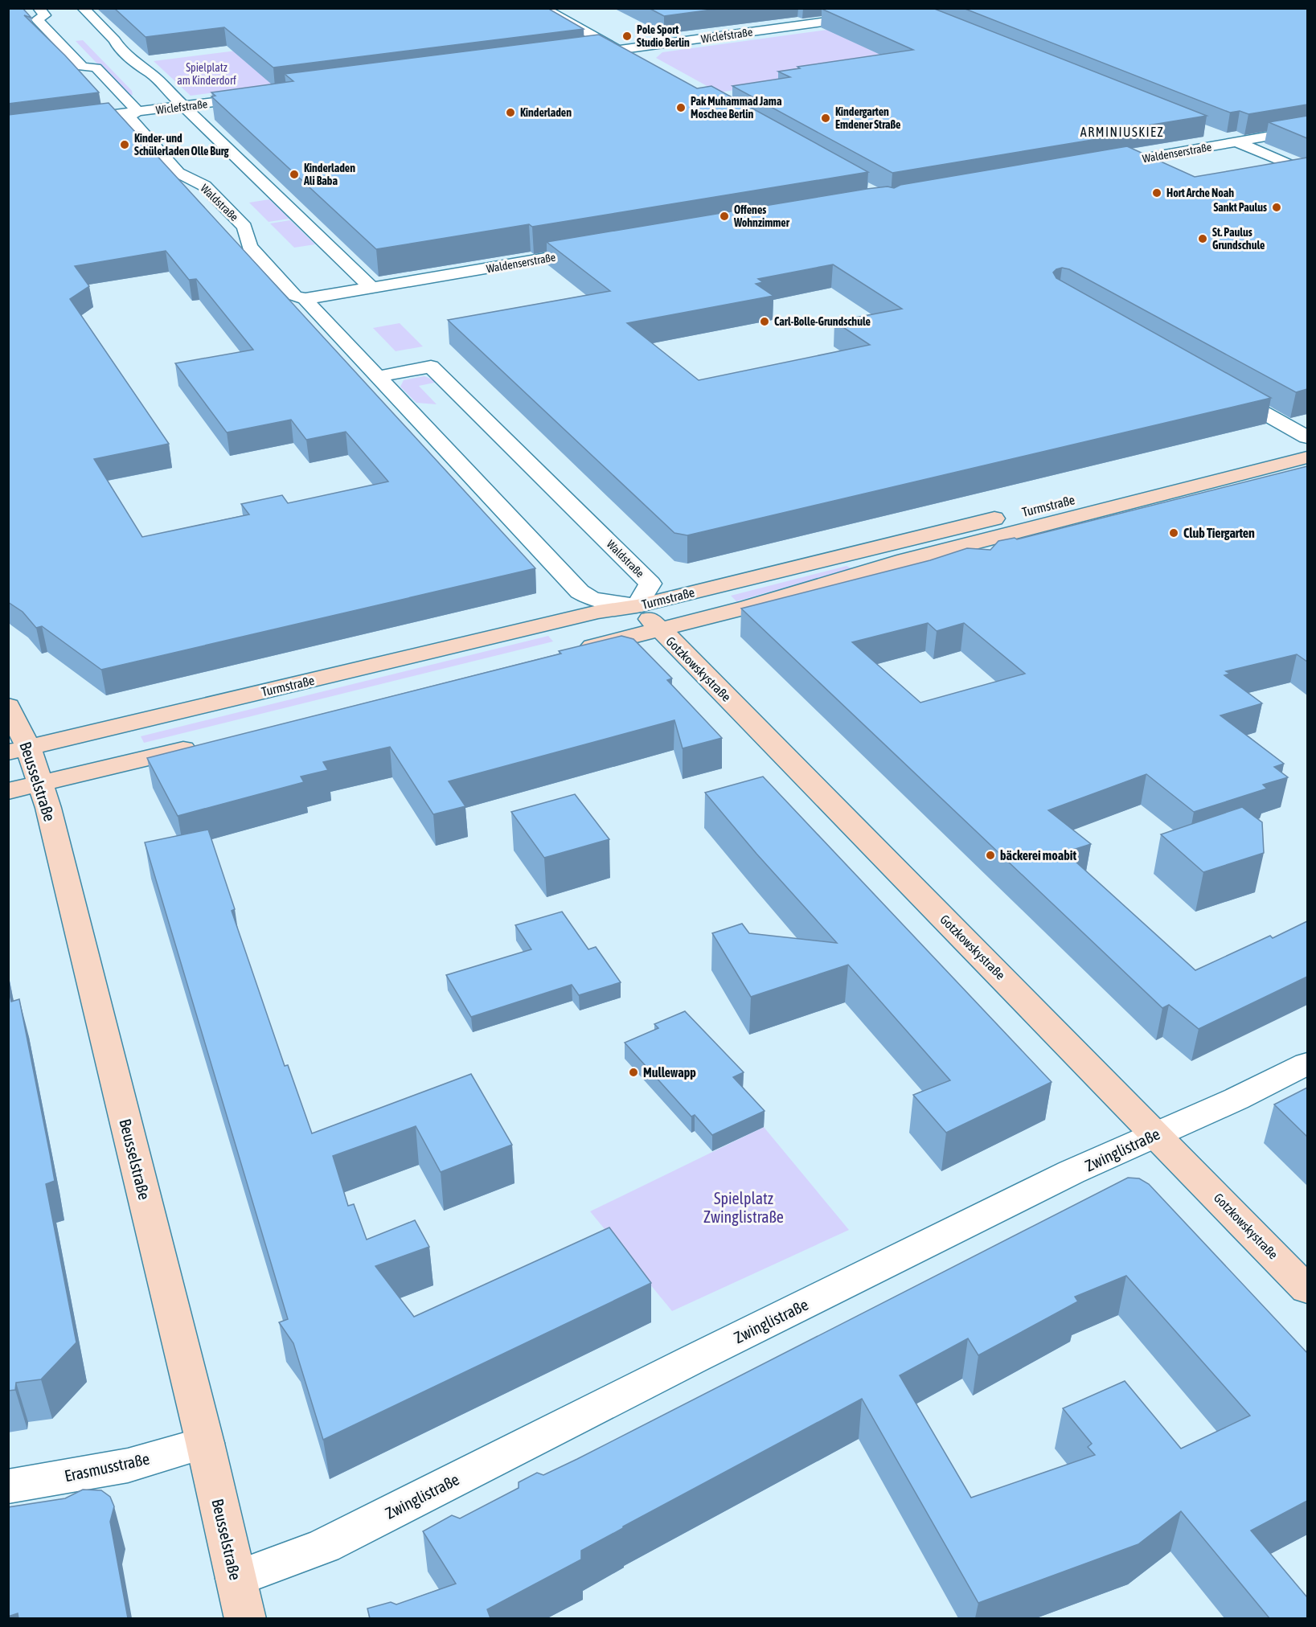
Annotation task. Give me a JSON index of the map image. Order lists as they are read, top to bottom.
{
  "streets": {
    "main road": ["Turmstraße", "Gotzkowskystraße", "Beusselstraße"],
    "street": [
      "Wiclefstraße",
      "Waldenserstraße",
      "Waldstraße",
      "Zwinglistraße",
      "Erasmusstraße"
    ]
  },
  "crossings": [
    ["Wiclefstraße", "Waldstraße"],
    ["Waldenserstraße", "Waldstraße"],
    ["Waldstraße", "Turmstraße"],
    ["Waldstraße", "Gotzkowskystraße"],
    ["Turmstraße", "Gotzkowskystraße"],
    ["Turmstraße", "Beusselstraße"],
    ["Gotzkowskystraße", "Zwinglistraße"],
    ["Beusselstraße", "Zwinglistraße"],
    ["Beusselstraße", "Erasmusstraße"]
  ],
  "districts": ["ARMINIUSKIEZ"],
  "parks": ["Spielplatz am Kinderdorf", "Spielplatz Zwinglistraße"],
  "places": [
    "Pole Sport Studio Berlin",
    "Pak Muhammad Jama Moschee Berlin",
    "Kinderladen",
    "Kindergarten Emdener Straße",
    "Kinder- und Schülerladen Olle Burg",
    "Kinderladen Ali Baba",
    "Hort Arche Noah",
    "Sankt Paulus",
    "Offenes Wohnzimmer",
    "St. Paulus Grundschule",
    "Carl-Bolle-Grundschule",
    "Club Tiergarten",
    "bäckerei moabit",
    "Mullewapp"
  ]
}
